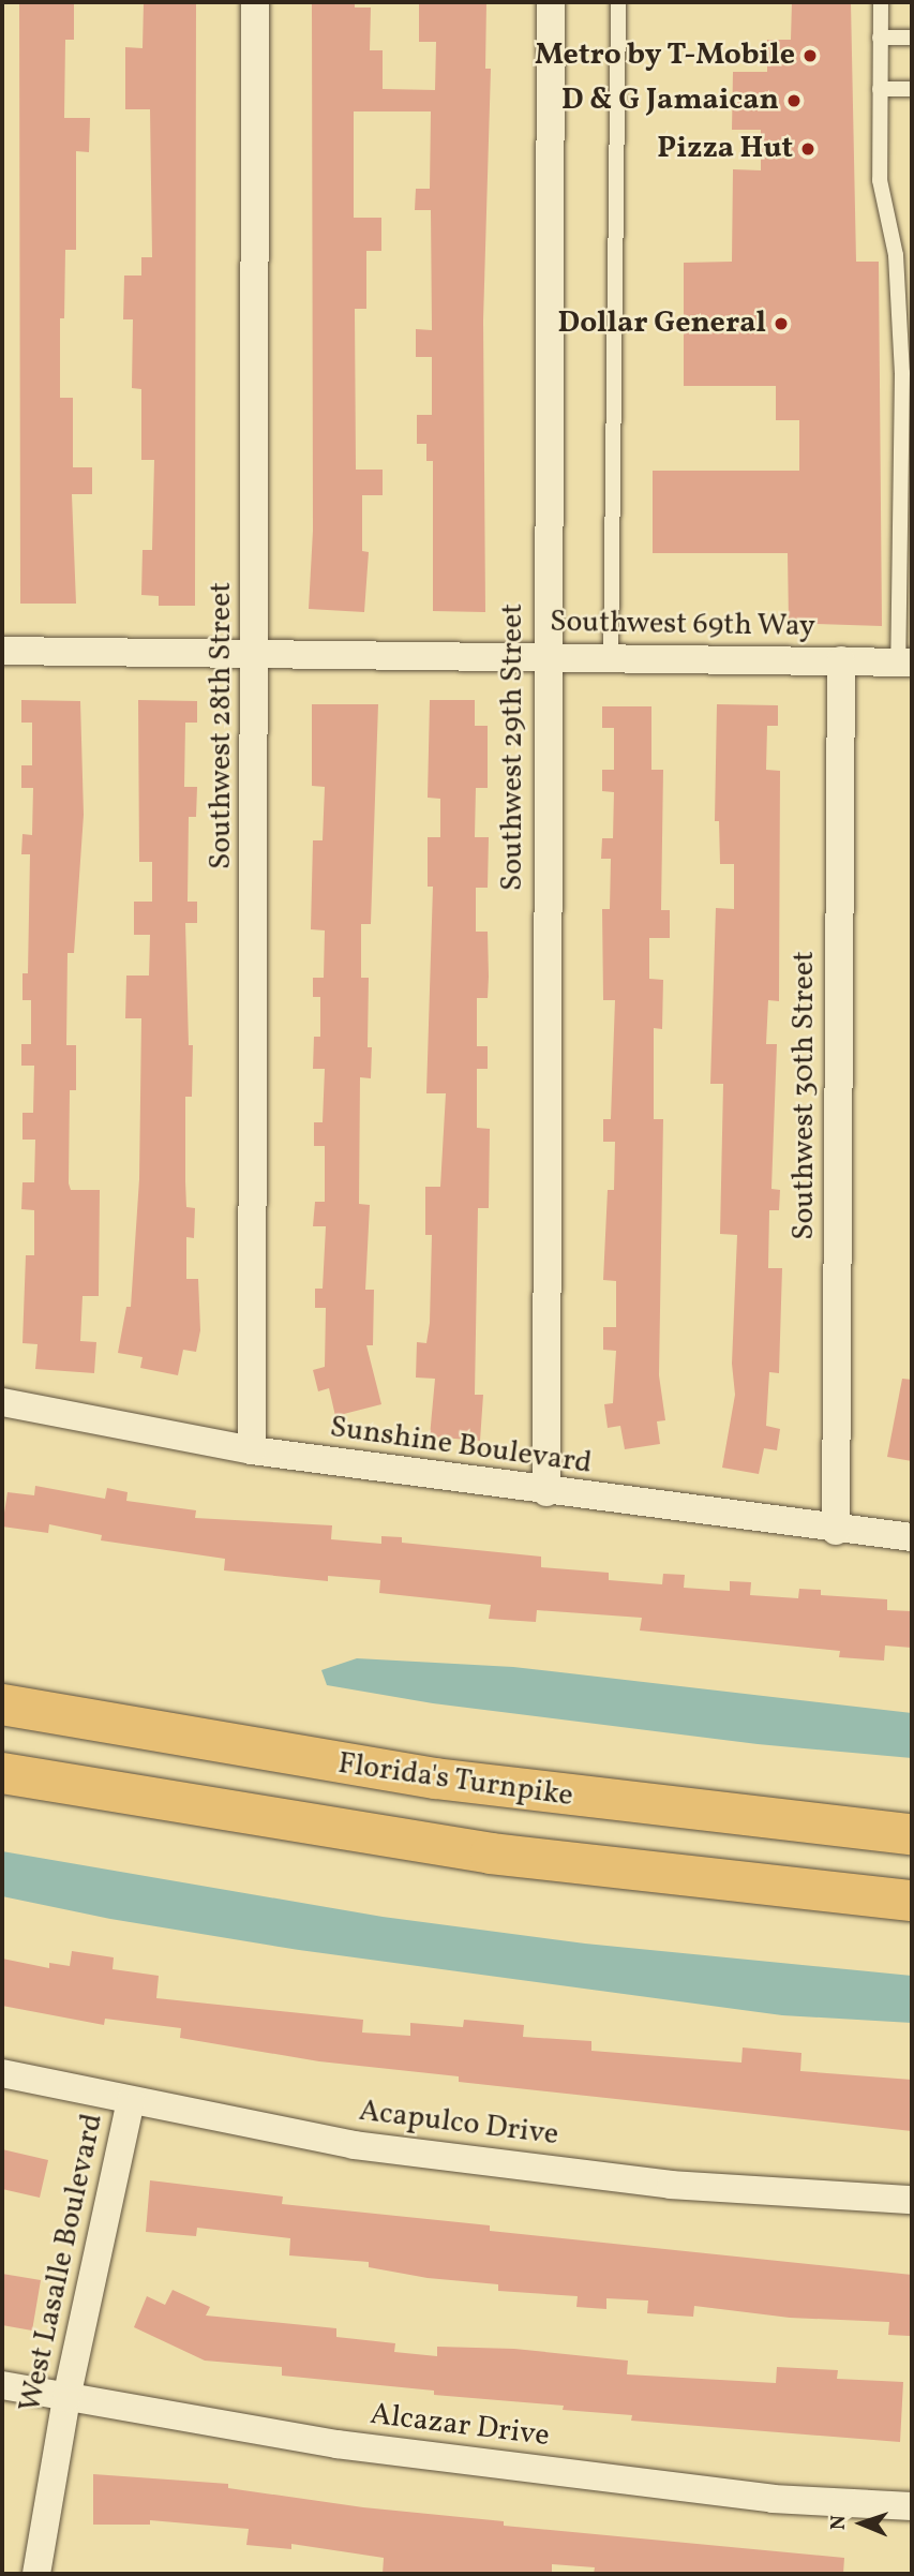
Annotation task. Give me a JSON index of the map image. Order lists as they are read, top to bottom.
{
  "streets": {
    "highway": ["Florida's Turnpike"],
    "street": [
      "Southwest 69th Way",
      "Southwest 28th Street",
      "Southwest 29th Street",
      "Southwest 30th Street",
      "Sunshine Boulevard",
      "Acapulco Drive",
      "West Lasalle Boulevard",
      "Alcazar Drive"
    ]
  },
  "crossings": [
    ["Southwest 69th Way", "Southwest 28th Street"],
    ["Southwest 69th Way", "Southwest 29th Street"],
    ["Southwest 69th Way", "Southwest 30th Street"],
    ["Southwest 28th Street", "Sunshine Boulevard"],
    ["Southwest 29th Street", "Sunshine Boulevard"],
    ["Southwest 30th Street", "Sunshine Boulevard"],
    ["Acapulco Drive", "West Lasalle Boulevard"],
    ["West Lasalle Boulevard", "Alcazar Drive"]
  ],
  "places": [
    "Metro by T-Mobile",
    "D & G Jamaican",
    "Pizza Hut",
    "Dollar General"
  ],
  "north": "left"
}
